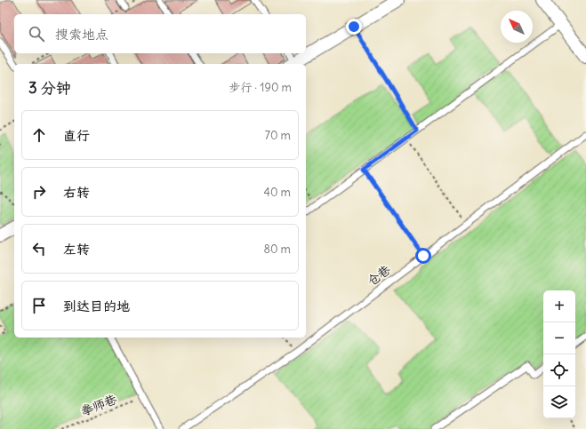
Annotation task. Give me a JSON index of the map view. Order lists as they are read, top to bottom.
{
  "streets": {
    "lane": ["仓巷"],
    "path": ["拳师巷"]
  },
  "north": "top left",
  "page": {
    "search": "搜索地点",
    "heading": ["3 分钟", "步行 · 190 m"],
    "list": [
      ["直行", "70 m"],
      ["右转", "40 m"],
      ["左转", "80 m"],
      "到达目的地"
    ],
    "map_buttons": ["+", "−"]
  }
}
